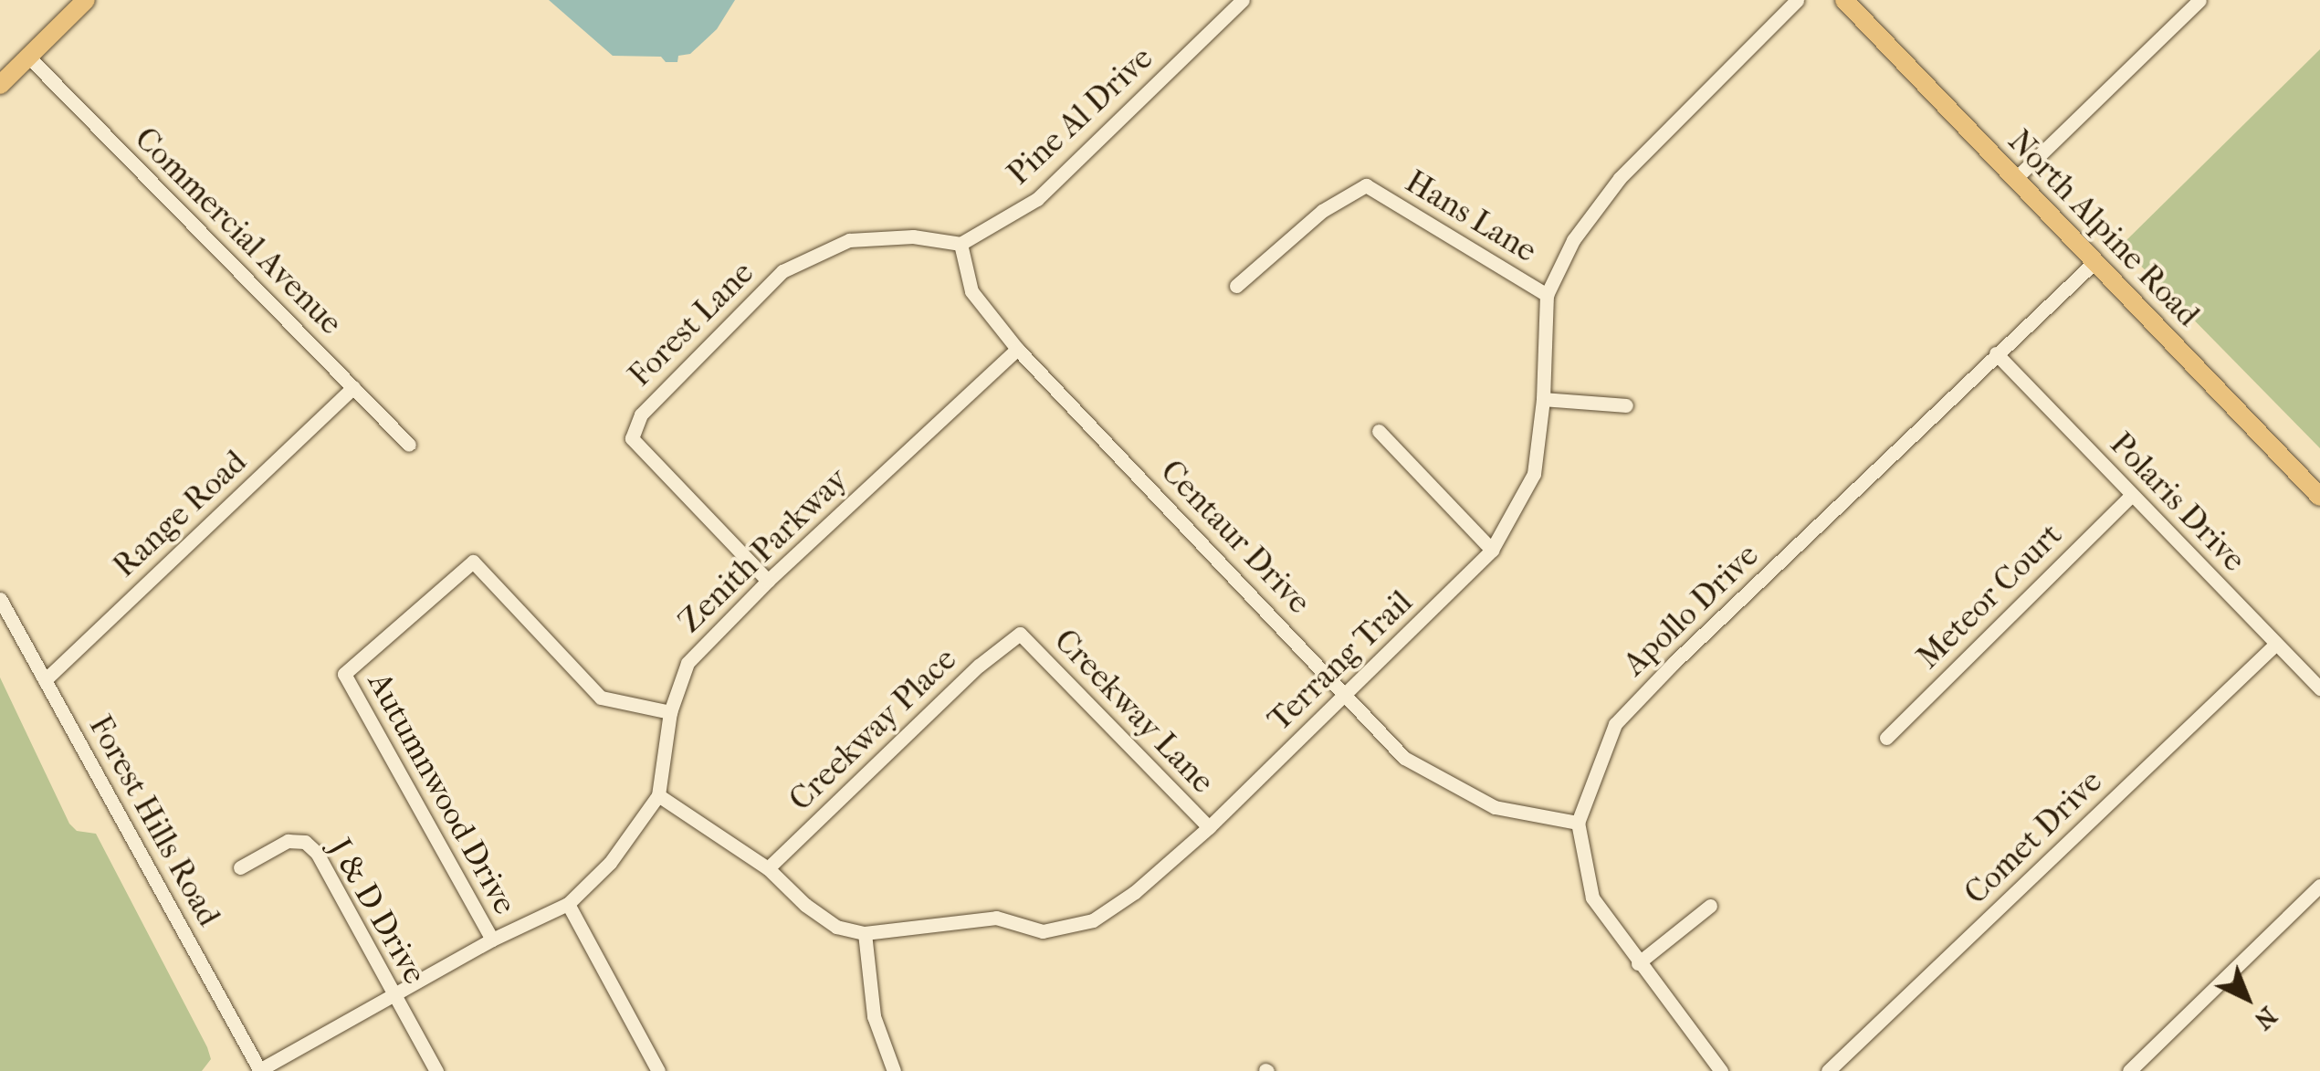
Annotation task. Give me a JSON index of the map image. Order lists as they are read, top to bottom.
{
  "streets": {
    "main road": ["North Alpine Road"],
    "street": [
      "Pine Al Drive",
      "Hans Lane",
      "Commercial Avenue",
      "Forest Lane",
      "Polaris Drive",
      "Range Road",
      "Centaur Drive",
      "Zenith Parkway",
      "Meteor Court",
      "Apollo Drive",
      "Terrang Trail",
      "Creekway Lane",
      "Creekway Place",
      "Autumnwood Drive",
      "Forest Hills Road",
      "Comet Drive",
      "J & D Drive"
    ]
  },
  "crossings": [
    ["Pine Al Drive", "Forest Lane"],
    ["Pine Al Drive", "Centaur Drive"],
    ["Hans Lane", "Terrang Trail"],
    ["North Alpine Road", "Apollo Drive"],
    ["Commercial Avenue", "Range Road"],
    ["Forest Lane", "Centaur Drive"],
    ["Forest Lane", "Zenith Parkway"],
    ["Polaris Drive", "Meteor Court"],
    ["Polaris Drive", "Apollo Drive"],
    ["Polaris Drive", "Comet Drive"],
    ["Range Road", "Forest Hills Road"],
    ["Centaur Drive", "Zenith Parkway"],
    ["Centaur Drive", "Apollo Drive"],
    ["Centaur Drive", "Terrang Trail"],
    ["Zenith Parkway", "Terrang Trail"],
    ["Zenith Parkway", "Autumnwood Drive"],
    ["Zenith Parkway", "Forest Hills Road"],
    ["Zenith Parkway", "J & D Drive"],
    ["Terrang Trail", "Creekway Lane"],
    ["Terrang Trail", "Creekway Place"],
    ["Creekway Lane", "Creekway Place"]
  ],
  "north": "bottom right"
}
